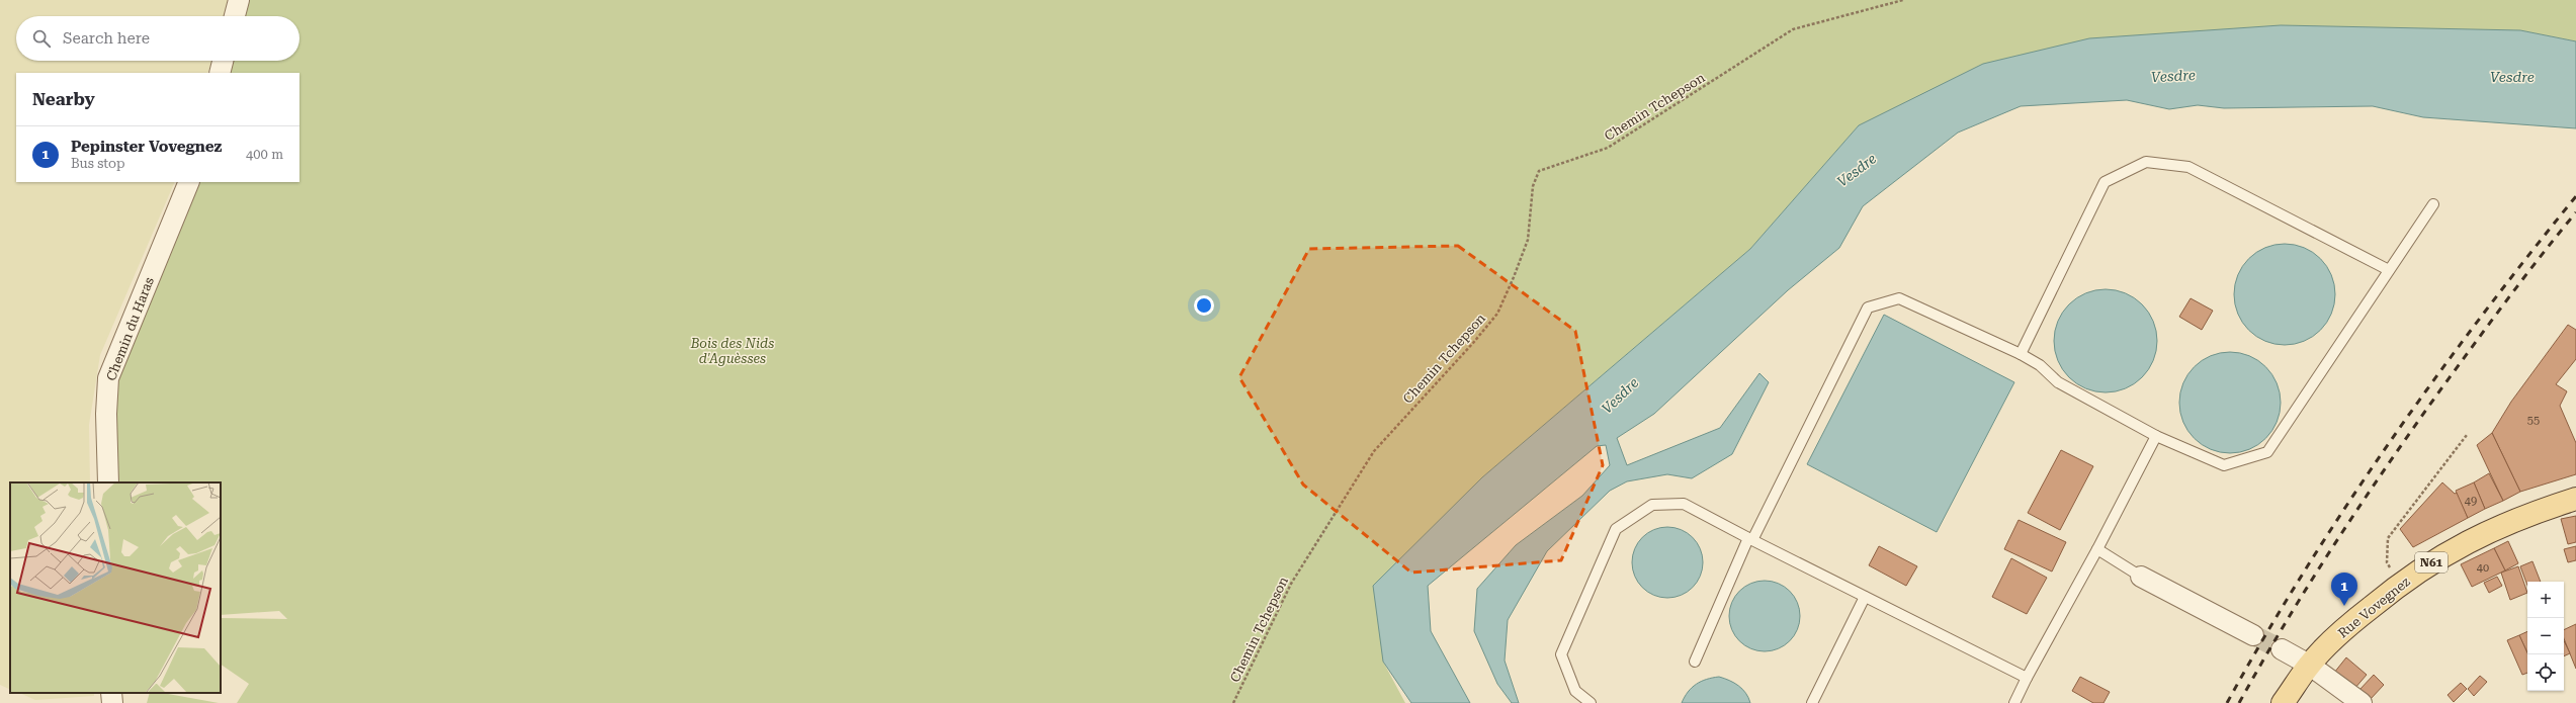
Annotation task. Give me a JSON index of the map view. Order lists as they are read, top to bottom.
{
  "streets": {
    "main road": ["N61", "Rue Vovegnez"],
    "street": ["Chemin du Haras"],
    "path": ["Chemin Tchepson"]
  },
  "water": ["Vesdre"],
  "parks": ["Bois des Nids d'Aguèsses"],
  "house_numbers": ["55", "49", "40"],
  "page": {
    "search": "Search here",
    "heading": "Nearby",
    "list": [
      {
        "mark": "1",
        "name": "Pepinster Vovegnez",
        "note": "Bus stop",
        "value": "400 m"
      }
    ],
    "pins": "1",
    "map_buttons": ["+", "−"]
  }
}
